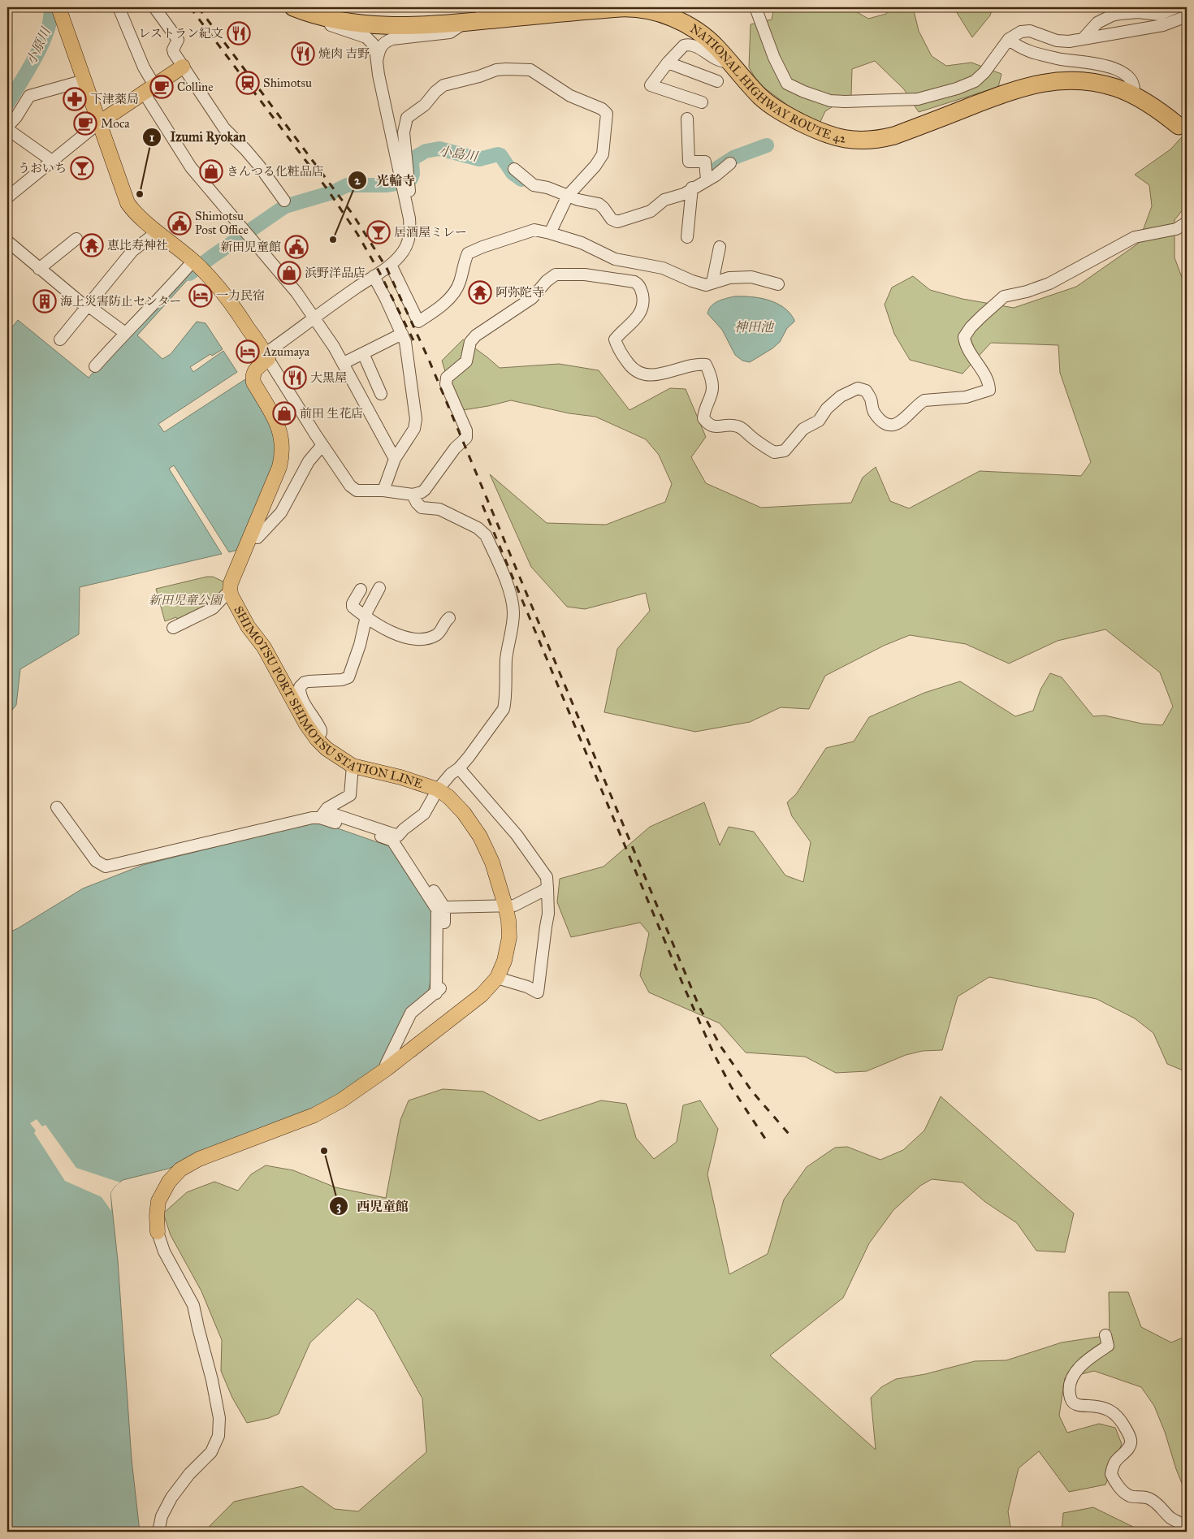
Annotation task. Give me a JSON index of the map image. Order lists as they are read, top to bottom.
{
  "streets": {
    "highway": ["NATIONAL HIGHWAY ROUTE 42"],
    "main road": ["SHIMOTSU PORT SHIMOTSU STATION LINE"]
  },
  "water": ["小原川", "小島川", "神田池"],
  "parks": ["新田児童公園"],
  "places": {
    "restaurant": ["レストラン紀文", "焼肉 吉野", "大黒屋"],
    "station": ["Shimotsu"],
    "cafe": ["Colline", "Moca"],
    "pharmacy": ["下津薬局"],
    "bar": ["うおいち", "居酒屋ミレー"],
    "shop": ["きんつる化粧品店", "浜野洋品店", "前田 生花店"],
    "other": ["Izumi Ryokan", "光輪寺", "西児童館"],
    "public building": ["Shimotsu Post Office", "新田児童館"],
    "temple": ["恵比寿神社", "阿弥陀寺"],
    "hotel": ["一力民宿", "Azumaya"],
    "building": ["海上災害防止センター"]
  }
}
